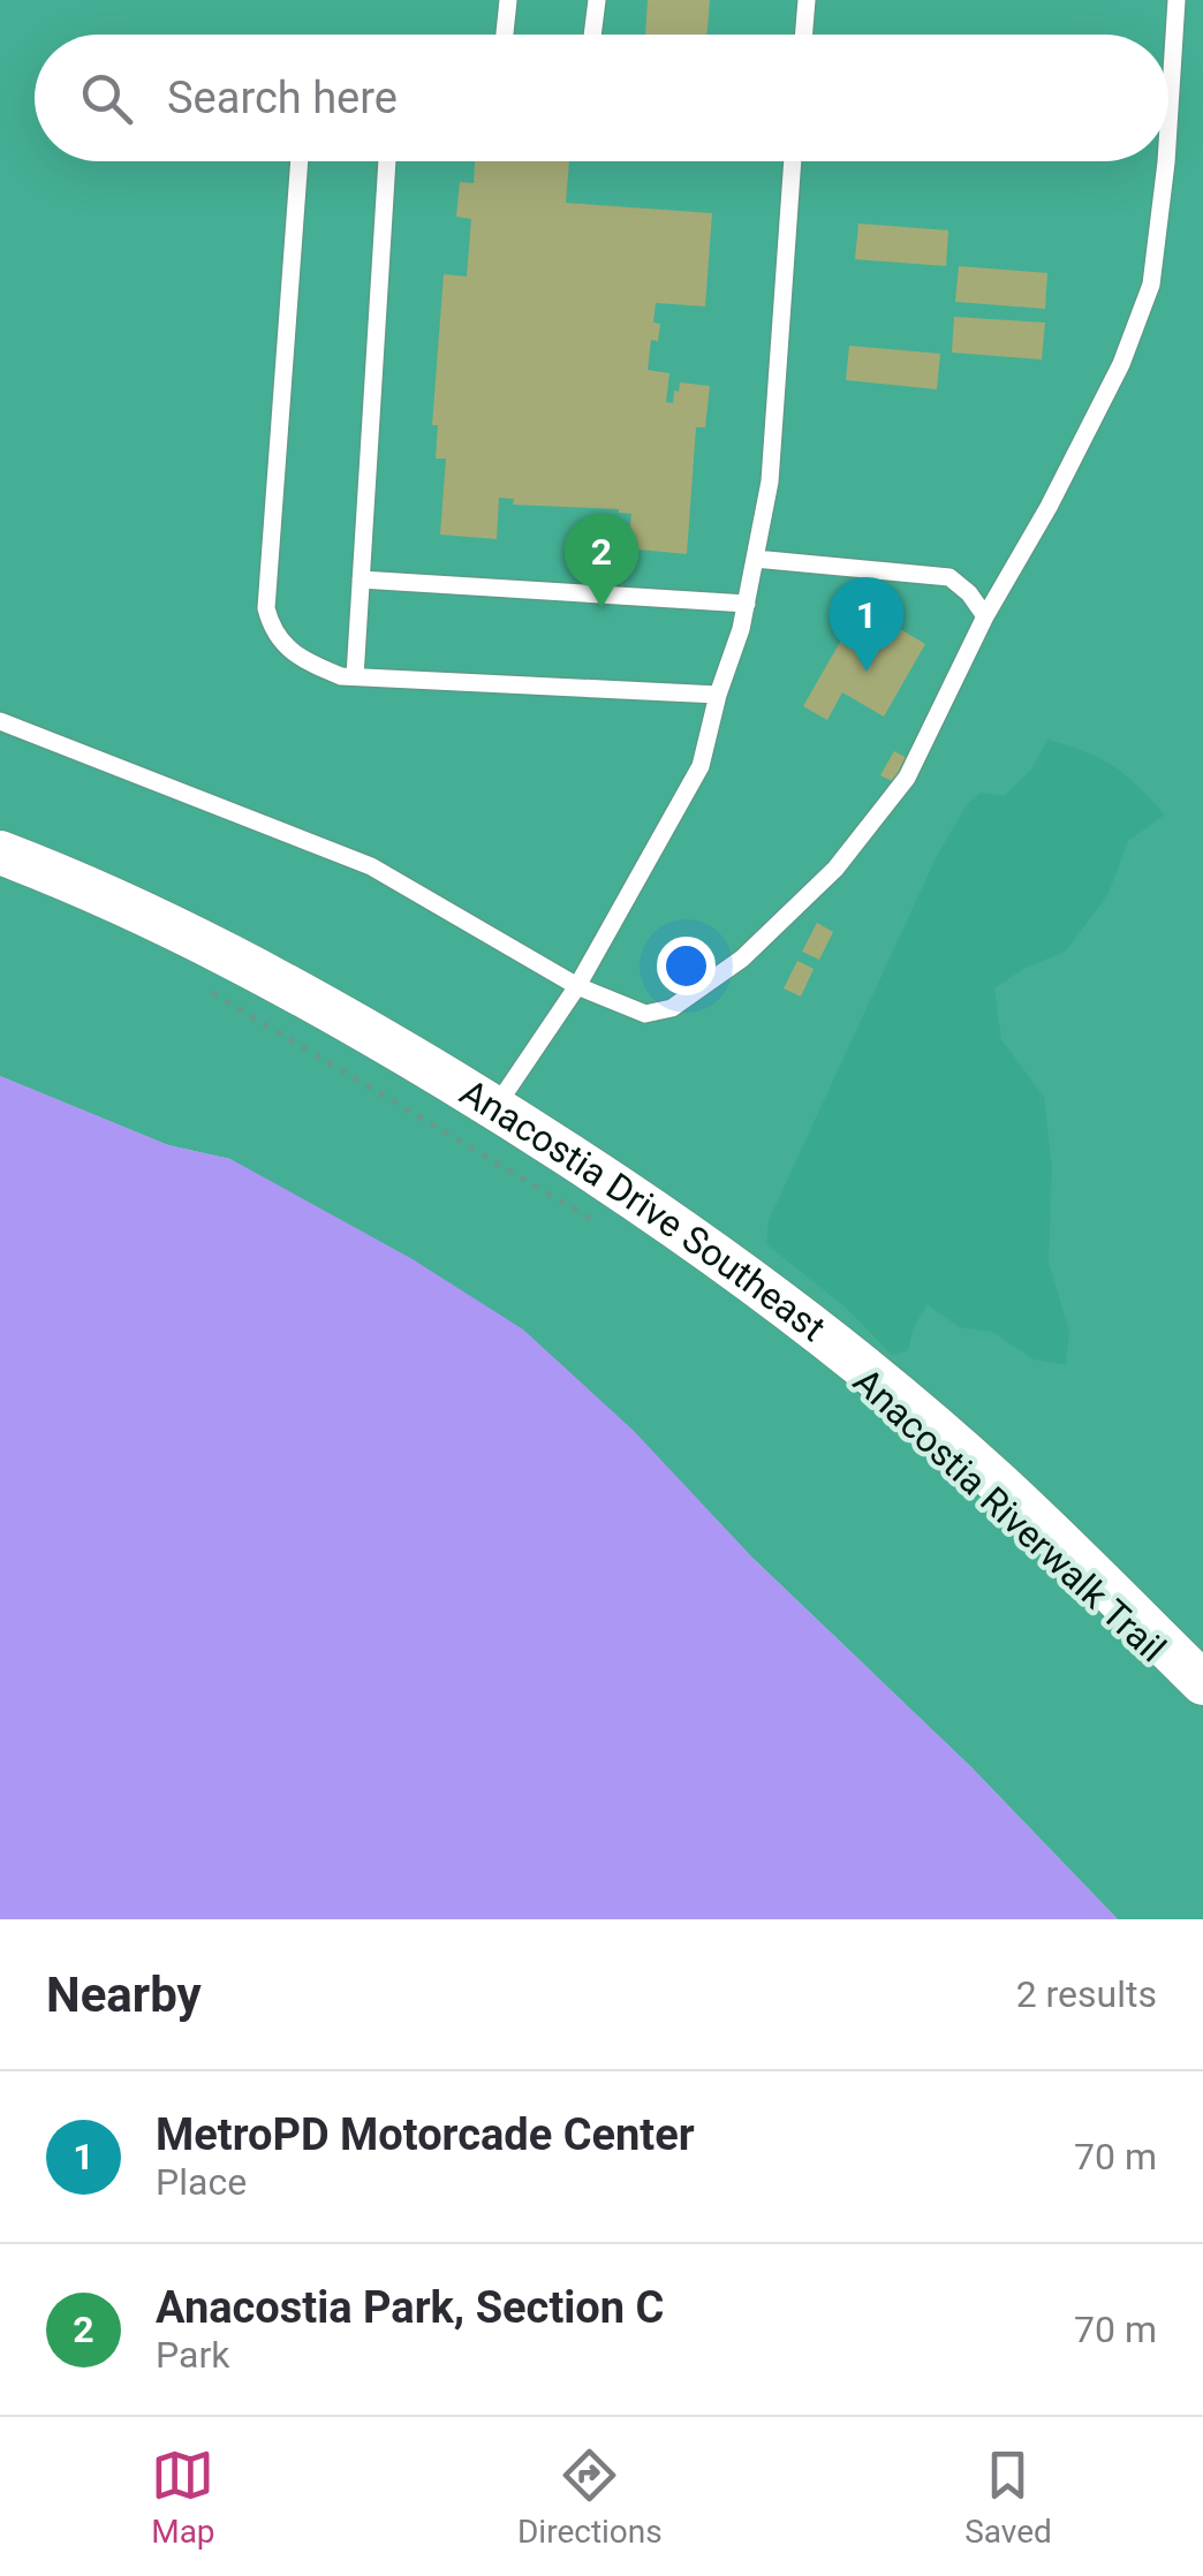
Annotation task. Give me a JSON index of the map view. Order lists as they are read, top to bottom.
{
  "streets": {
    "street": ["Anacostia Drive Southeast"]
  },
  "page": {
    "search": "Search here",
    "pins": ["2", "1"],
    "heading": ["Nearby", "2 results"],
    "list": [
      {
        "mark": "1",
        "name": "MetroPD Motorcade Center",
        "note": "Place",
        "value": "70 m"
      },
      {
        "mark": "2",
        "name": "Anacostia Park, Section C",
        "note": "Park",
        "value": "70 m"
      }
    ],
    "nav": ["Map", "Directions", "Saved"]
  }
}
